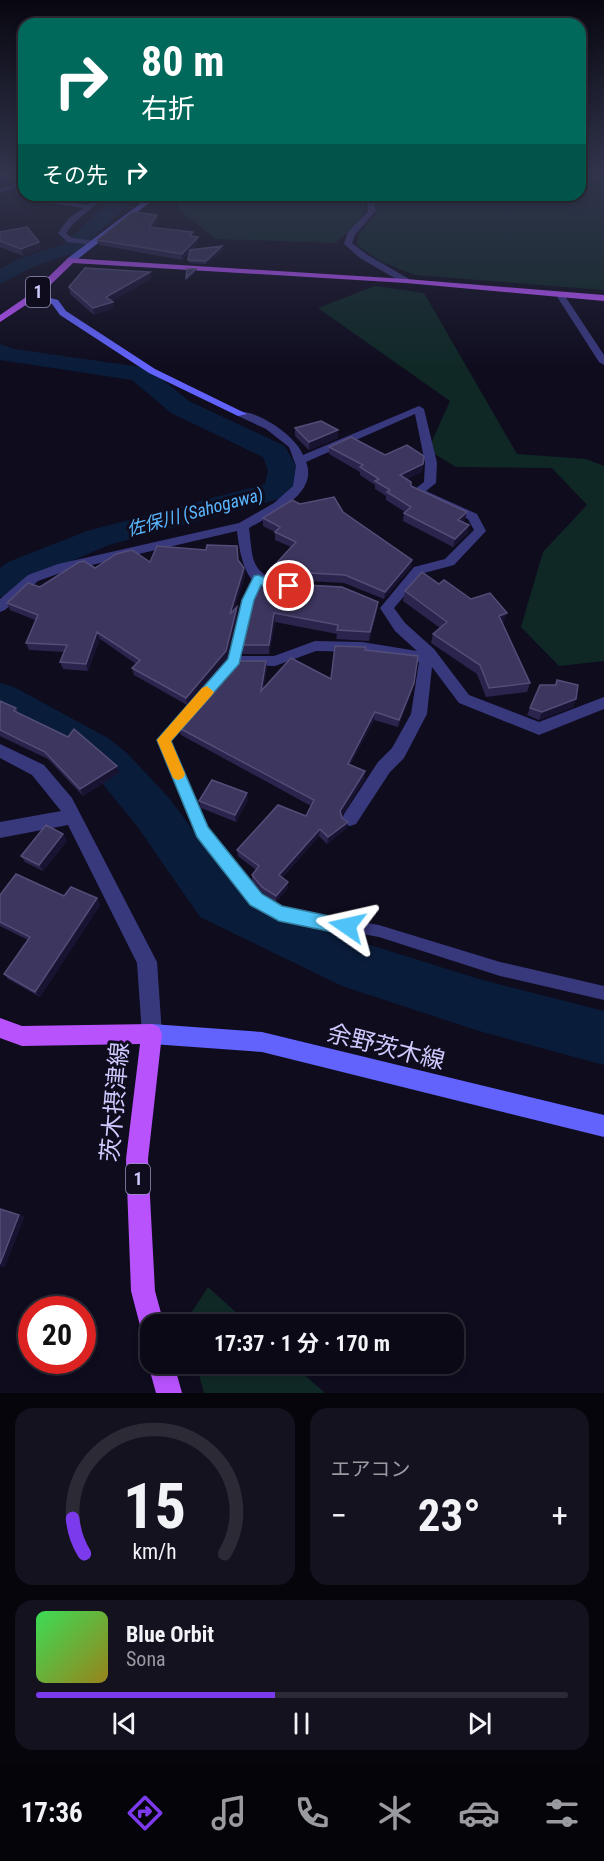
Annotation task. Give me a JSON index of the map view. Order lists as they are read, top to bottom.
{
  "streets": {
    "main road": ["1", "余野茨木線", "茨木摂津線"]
  },
  "crossings": [
    ["余野茨木線", "茨木摂津線"]
  ],
  "water": ["佐保川 (Sahogawa)"],
  "page": {
    "turn": ["80 m", "右折"],
    "then": "その先",
    "limit": "20",
    "trip": "17:37 · 1 分 · 170 m",
    "tile": "エアコン",
    "heat": ["−", "23°", "+"],
    "song": ["Blue Orbit", "Sona"],
    "tabs": "17:36",
    "gauge": ["15", "km/h"]
  }
}
